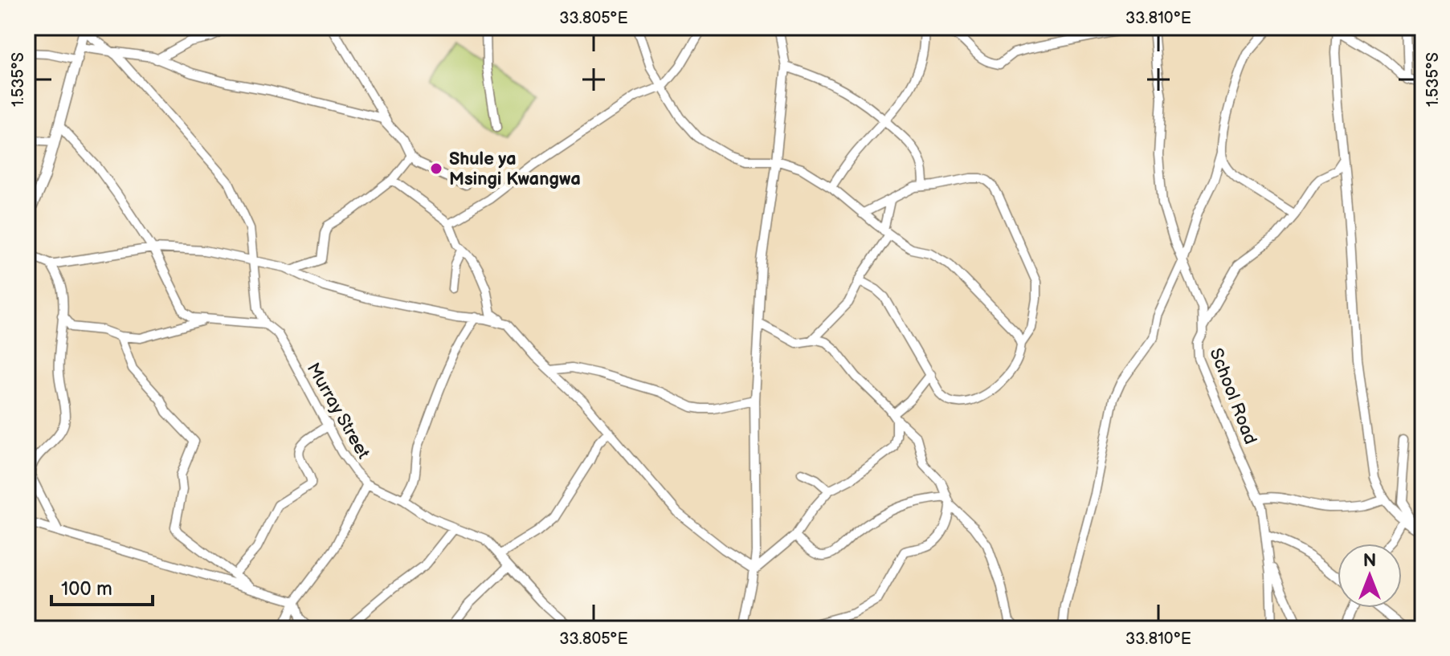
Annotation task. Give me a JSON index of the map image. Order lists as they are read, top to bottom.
{
  "streets": {
    "street": ["School Road", "Murray Street"]
  },
  "places": ["Shule ya Msingi Kwangwa"],
  "scale_bar": "100 m",
  "north": "top",
  "coordinates": ["33.805°E", "33.810°E", "1.535°S"]
}
